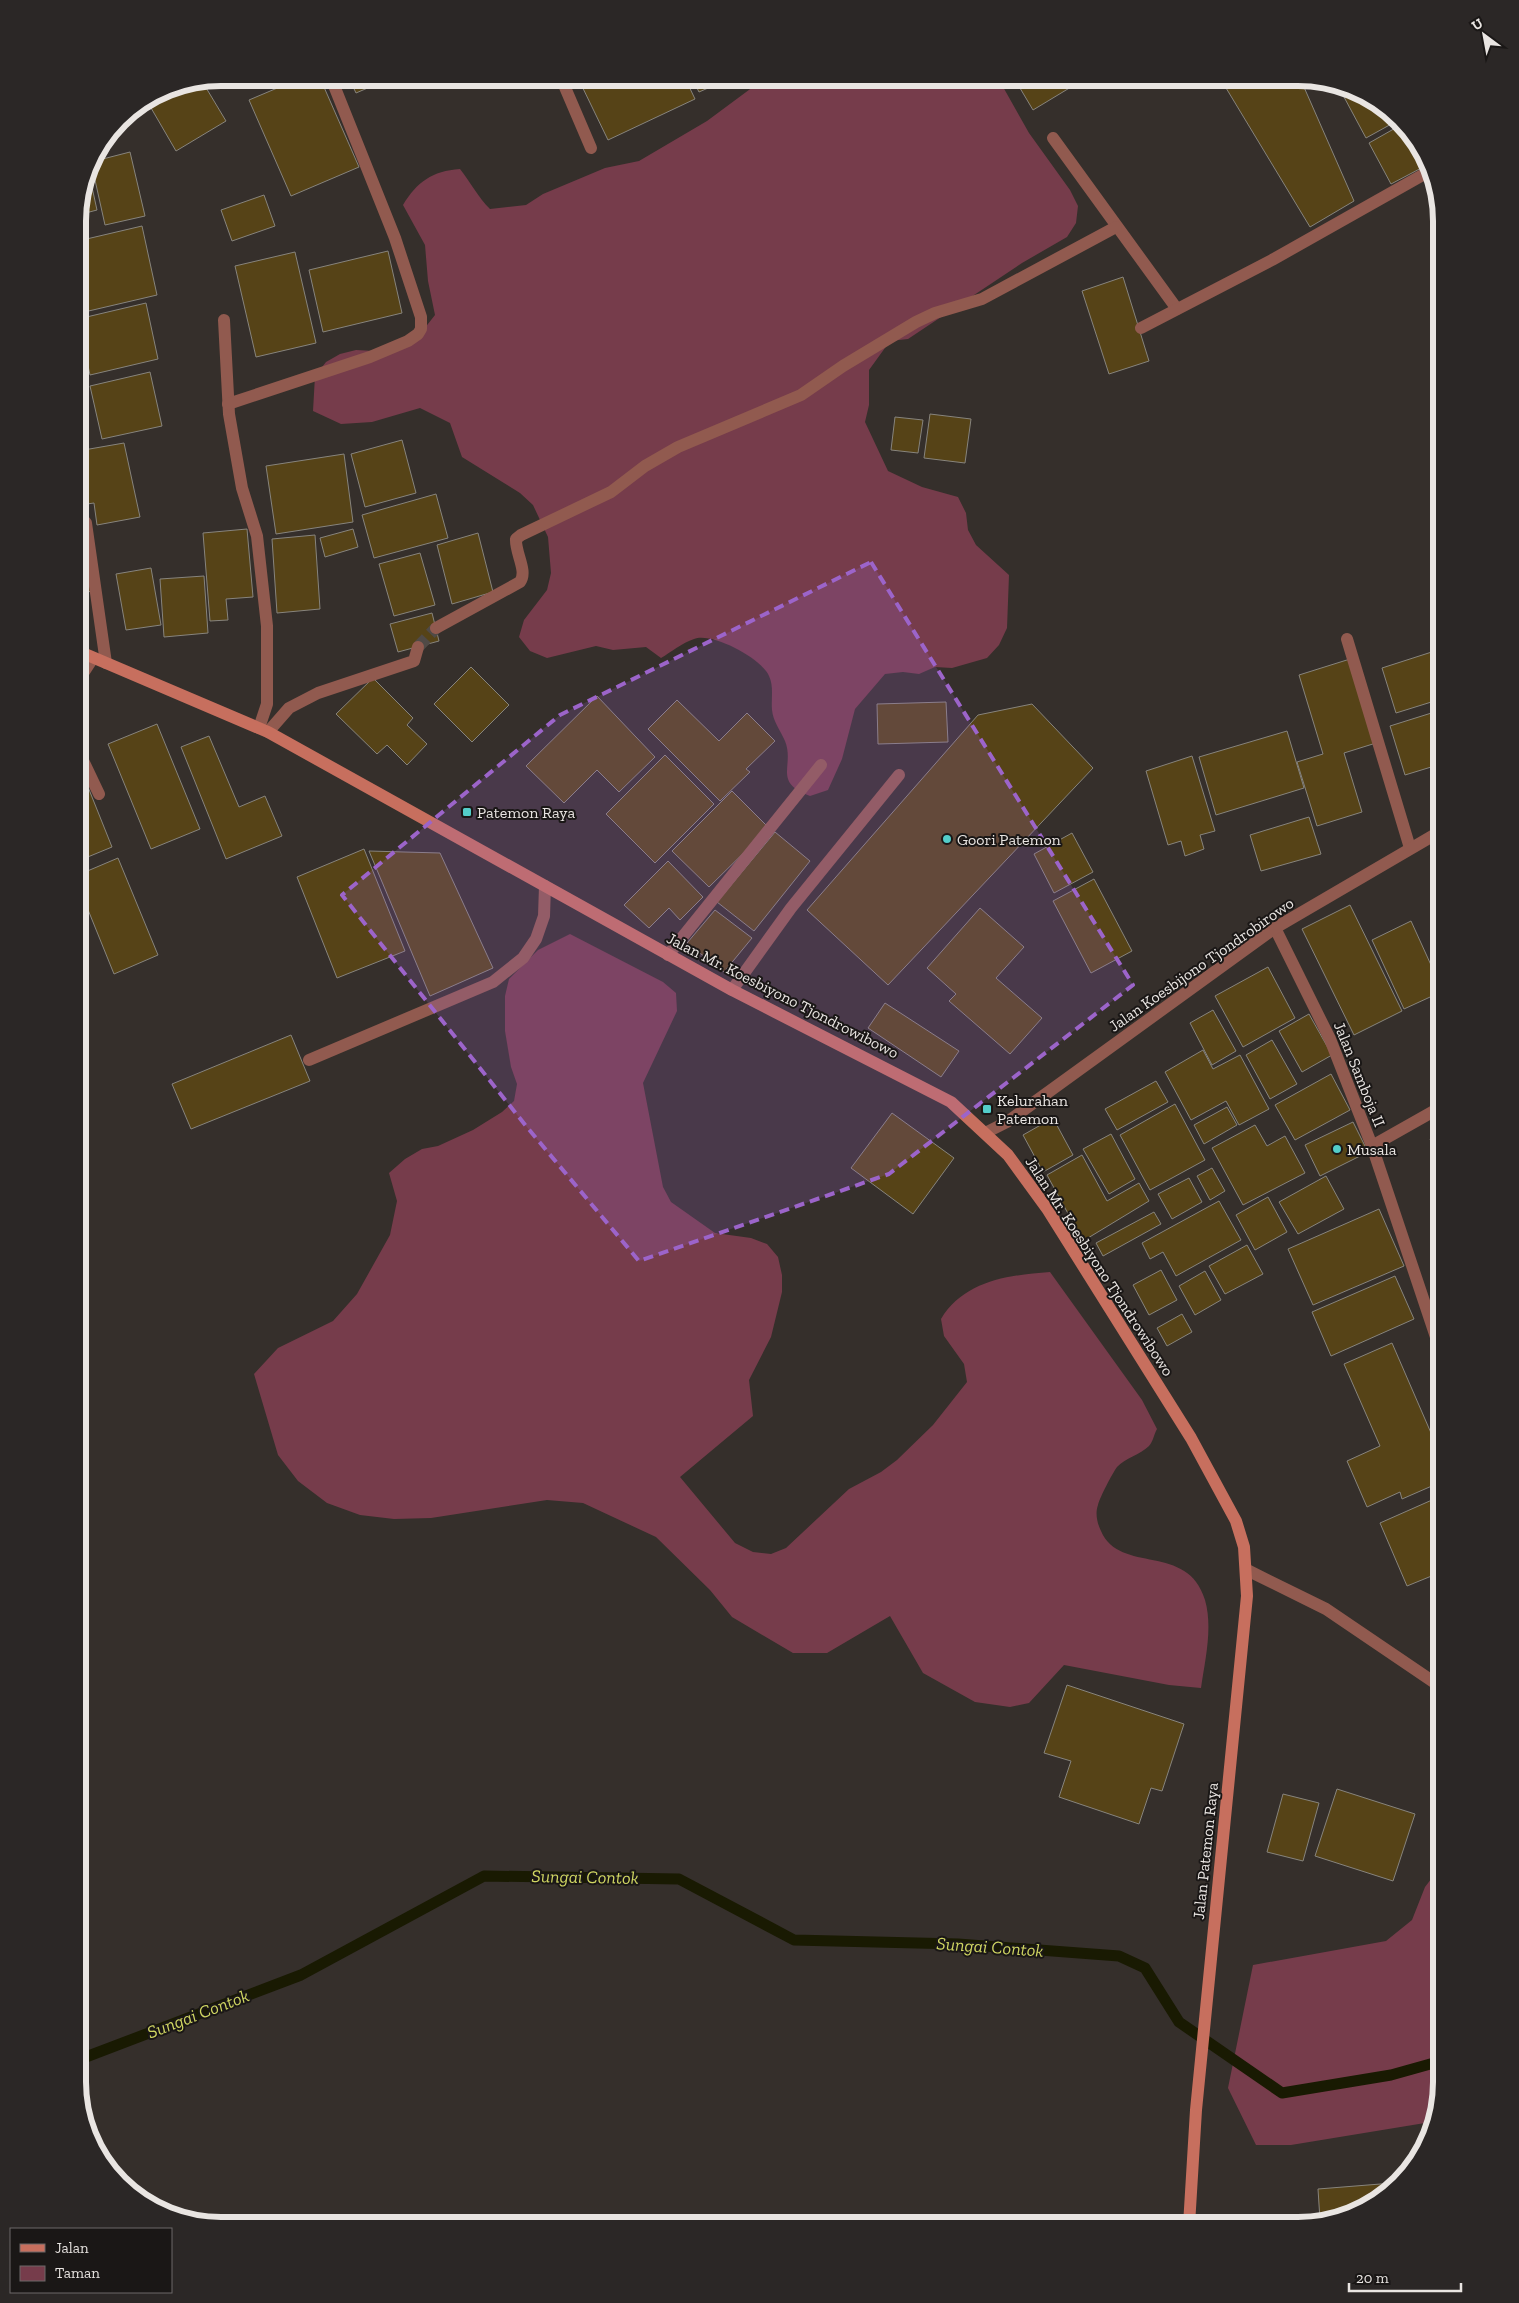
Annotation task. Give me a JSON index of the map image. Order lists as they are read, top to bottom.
{
  "streets": {
    "main road": ["Jalan Mr. Koesbiyono Tjondrowibowo", "Jalan Patemon Raya"],
    "street": ["Jalan Koesbijono Tjondrobirowo", "Jalan Samboja II"]
  },
  "crossings": [
    ["Jalan Koesbijono Tjondrobirowo", "Jalan Mr. Koesbiyono Tjondrowibowo"],
    ["Jalan Koesbijono Tjondrobirowo", "Jalan Samboja II"],
    ["Jalan Mr. Koesbiyono Tjondrowibowo", "Jalan Patemon Raya"]
  ],
  "water": ["Sungai Contok"],
  "places": {
    "transit": ["Patemon Raya", "Kelurahan Patemon"],
    "other": ["Goori Patemon", "Musala"]
  },
  "legend": ["Jalan", "Taman"],
  "scale_bar": "20 m",
  "north": "top left"
}
